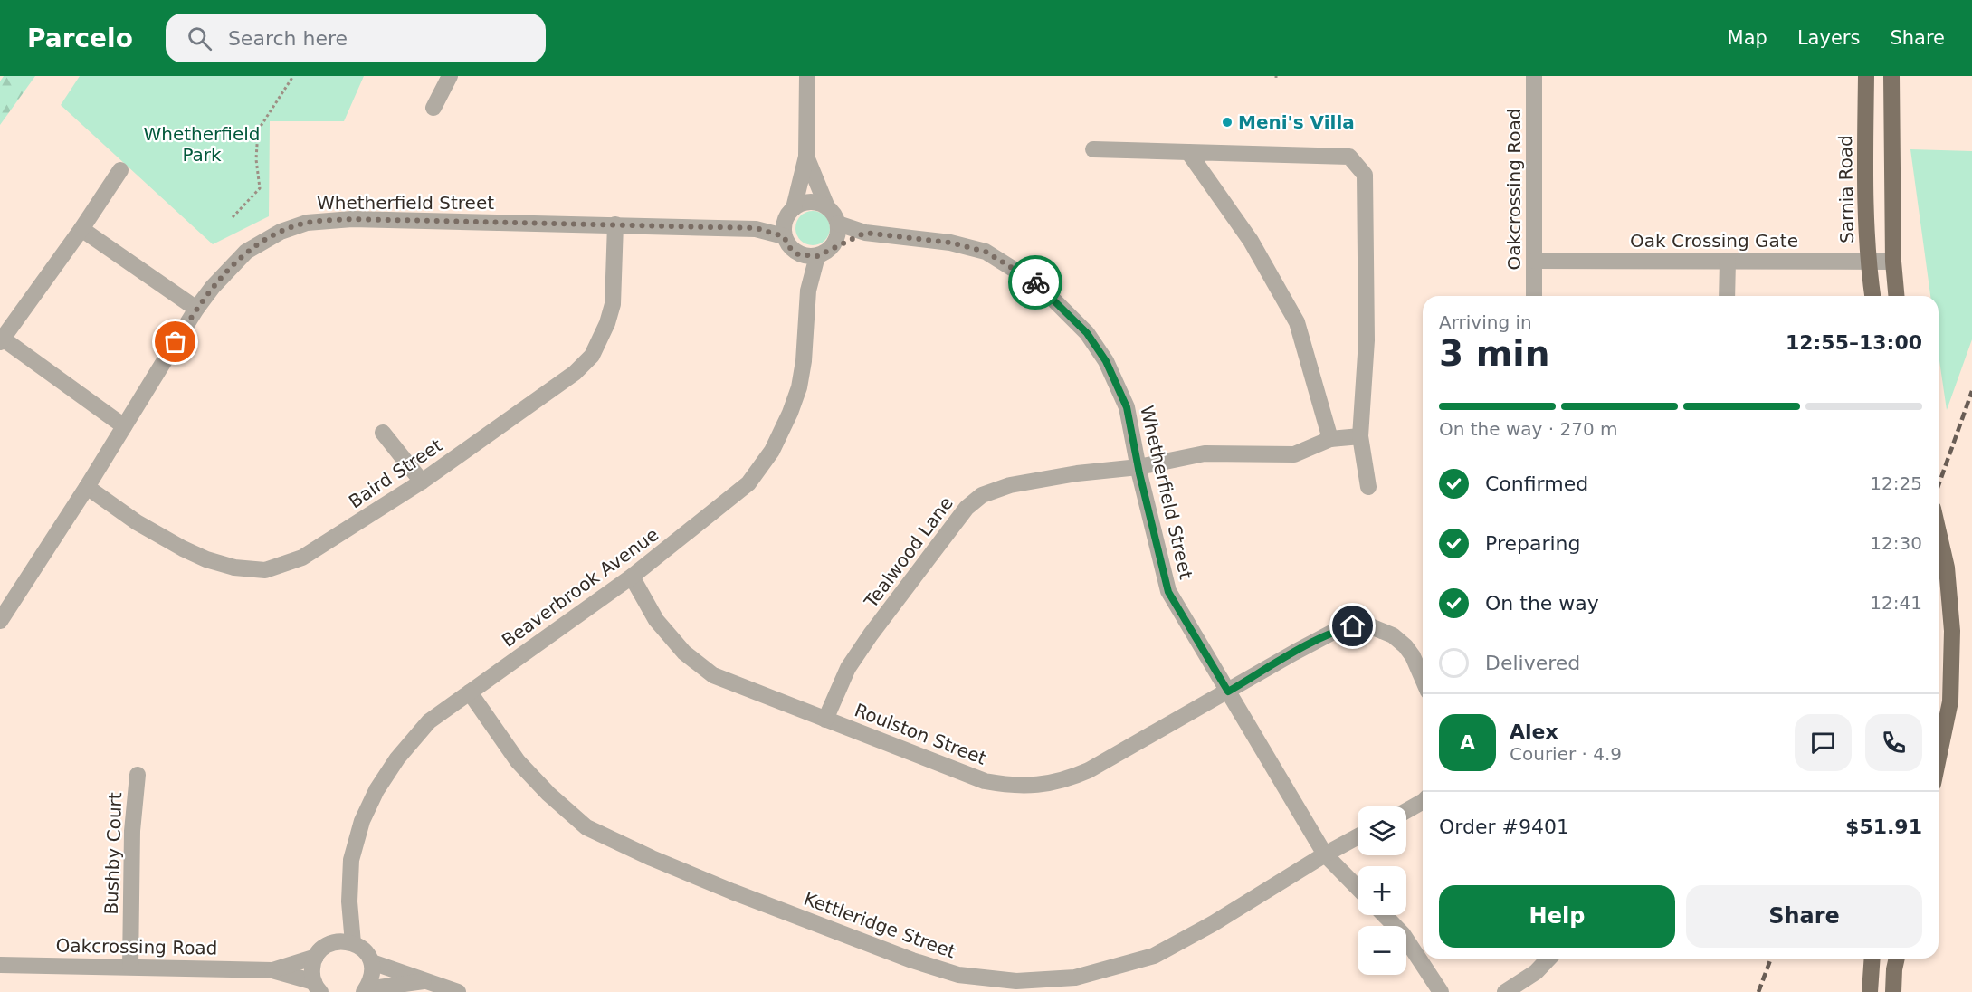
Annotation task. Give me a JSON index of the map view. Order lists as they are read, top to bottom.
{
  "streets": {
    "main road": ["Sarnia Road"],
    "street": [
      "Oakcrossing Road",
      "Whetherfield Street",
      "Oak Crossing Gate",
      "Baird Street",
      "Tealwood Lane",
      "Beaverbrook Avenue",
      "Roulston Street",
      "Bushby Court",
      "Kettleridge Street"
    ]
  },
  "crossings": [
    ["Oakcrossing Road", "Oak Crossing Gate"],
    ["Oakcrossing Road", "Beaverbrook Avenue"],
    ["Oakcrossing Road", "Bushby Court"],
    ["Sarnia Road", "Oak Crossing Gate"],
    ["Whetherfield Street", "Baird Street"],
    ["Whetherfield Street", "Tealwood Lane"],
    ["Whetherfield Street", "Beaverbrook Avenue"],
    ["Whetherfield Street", "Roulston Street"],
    ["Whetherfield Street", "Kettleridge Street"],
    ["Tealwood Lane", "Roulston Street"],
    ["Beaverbrook Avenue", "Roulston Street"],
    ["Beaverbrook Avenue", "Kettleridge Street"]
  ],
  "parks": ["Whetherfield Park"],
  "places": ["Meni's Villa"],
  "page": {
    "header": "Parcelo",
    "search": "Search here",
    "nav": ["Map", "Layers", "Share"],
    "heading": ["3 min", "Arriving in", "12:55–13:00"],
    "panel": [
      "Alex",
      "Courier · 4.9",
      "Order #9401",
      "$51.91"
    ],
    "bar": "On the way · 270 m",
    "list": [
      ["Confirmed", "12:25"],
      ["Preparing", "12:30"],
      ["On the way", "12:41"],
      "Delivered"
    ],
    "round": "A",
    "map_buttons": ["+", "−"],
    "buttons": ["Help", "Share"]
  }
}
